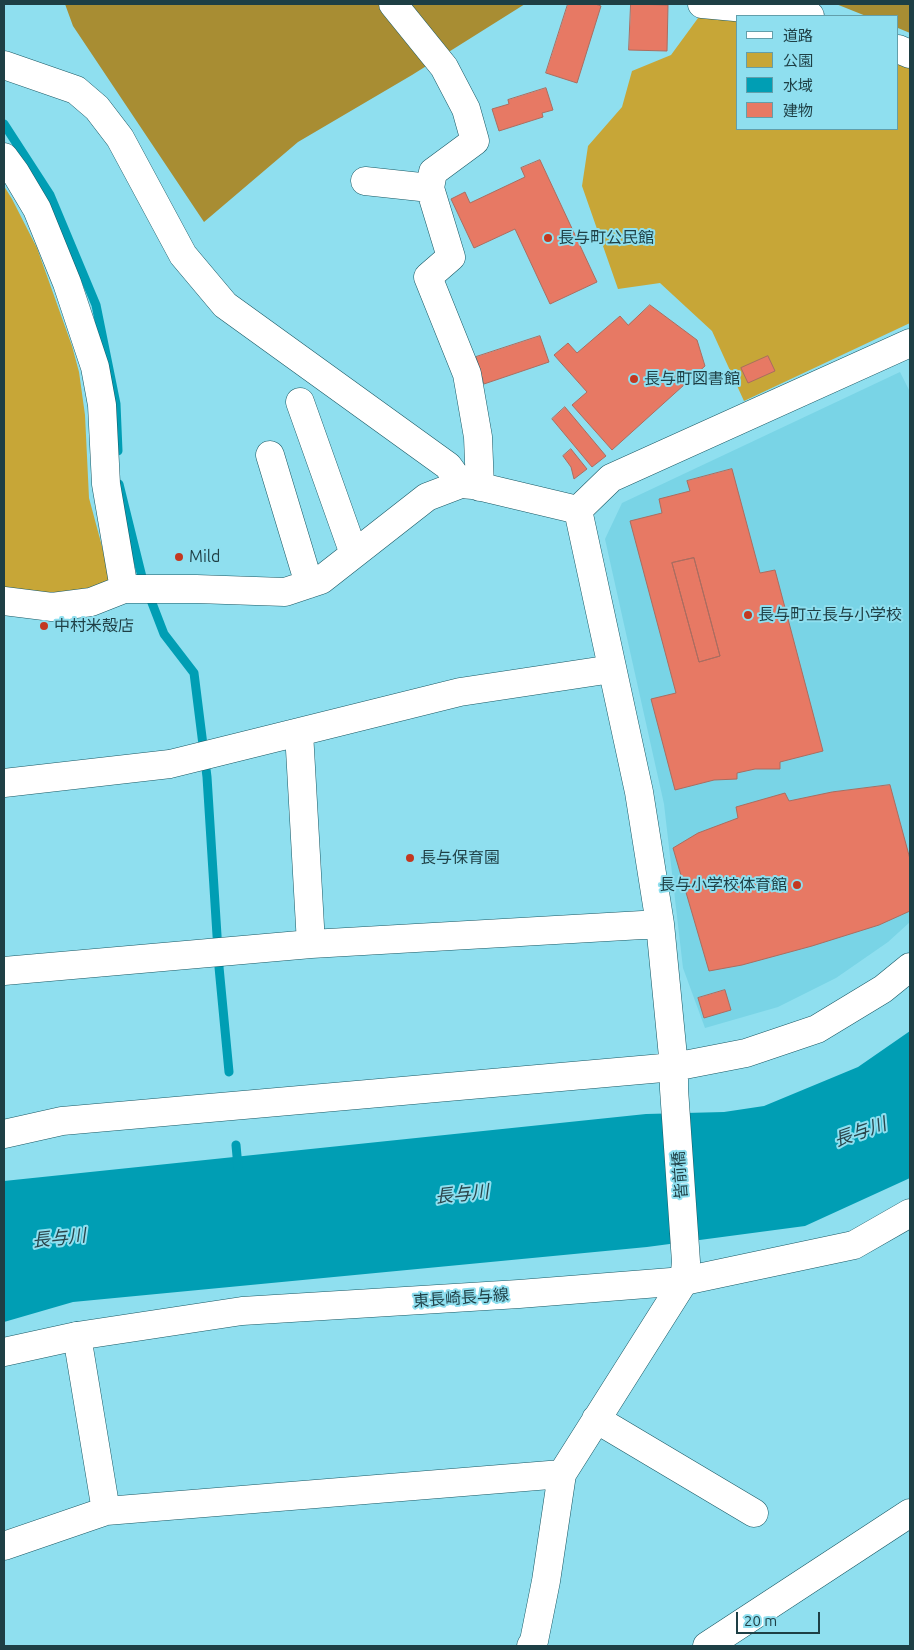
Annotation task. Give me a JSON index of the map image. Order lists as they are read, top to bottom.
{
  "streets": {
    "street": ["皆前橋", "東長崎長与線"]
  },
  "crossings": [
    ["皆前橋", "東長崎長与線"]
  ],
  "water": ["長与川"],
  "places": [
    "長与町公民館",
    "長与町図書館",
    "Mild",
    "長与町立長与小学校",
    "中村米殻店",
    "長与保育園",
    "長与小学校体育館"
  ],
  "legend": [
    "道路",
    "公園",
    "水域",
    "建物"
  ],
  "scale_bar": "20 m"
}
